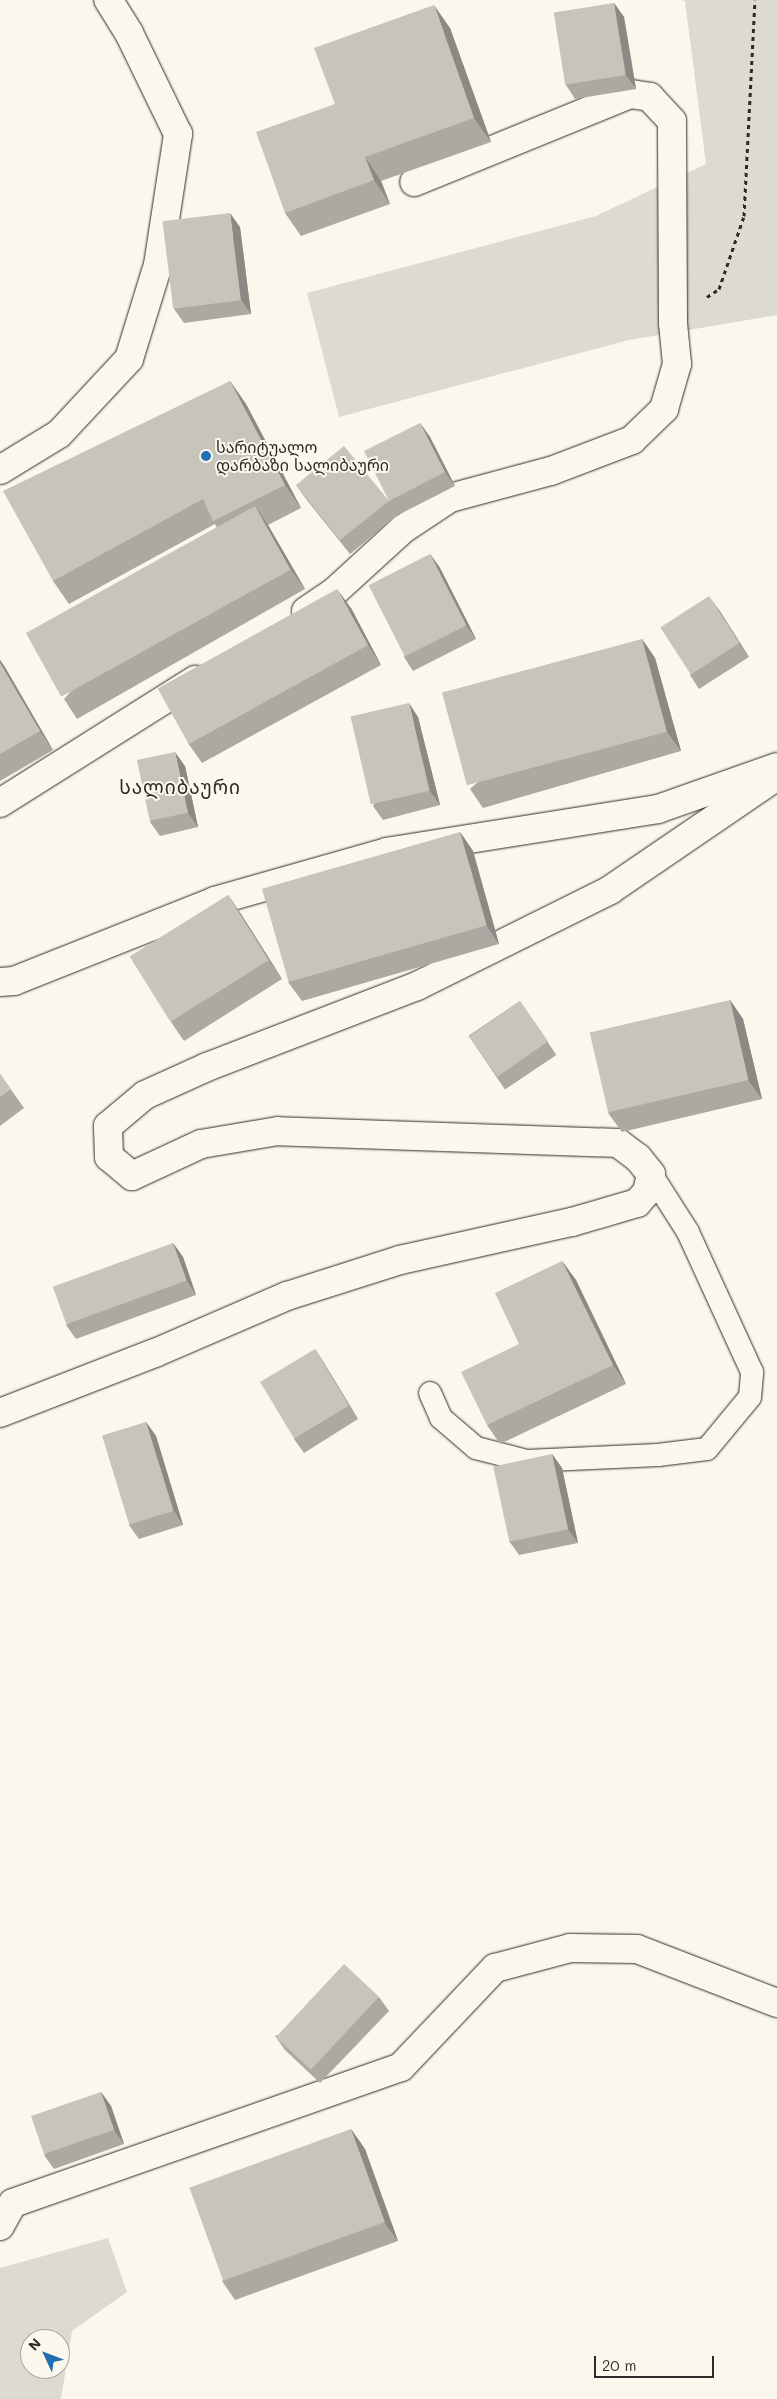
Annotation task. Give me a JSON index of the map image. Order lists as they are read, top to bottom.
{
  "districts": ["სალიბაური"],
  "places": ["სარიტუალო დარბაზი სალიბაური"],
  "scale_bar": "20 m",
  "north": "top left"
}
